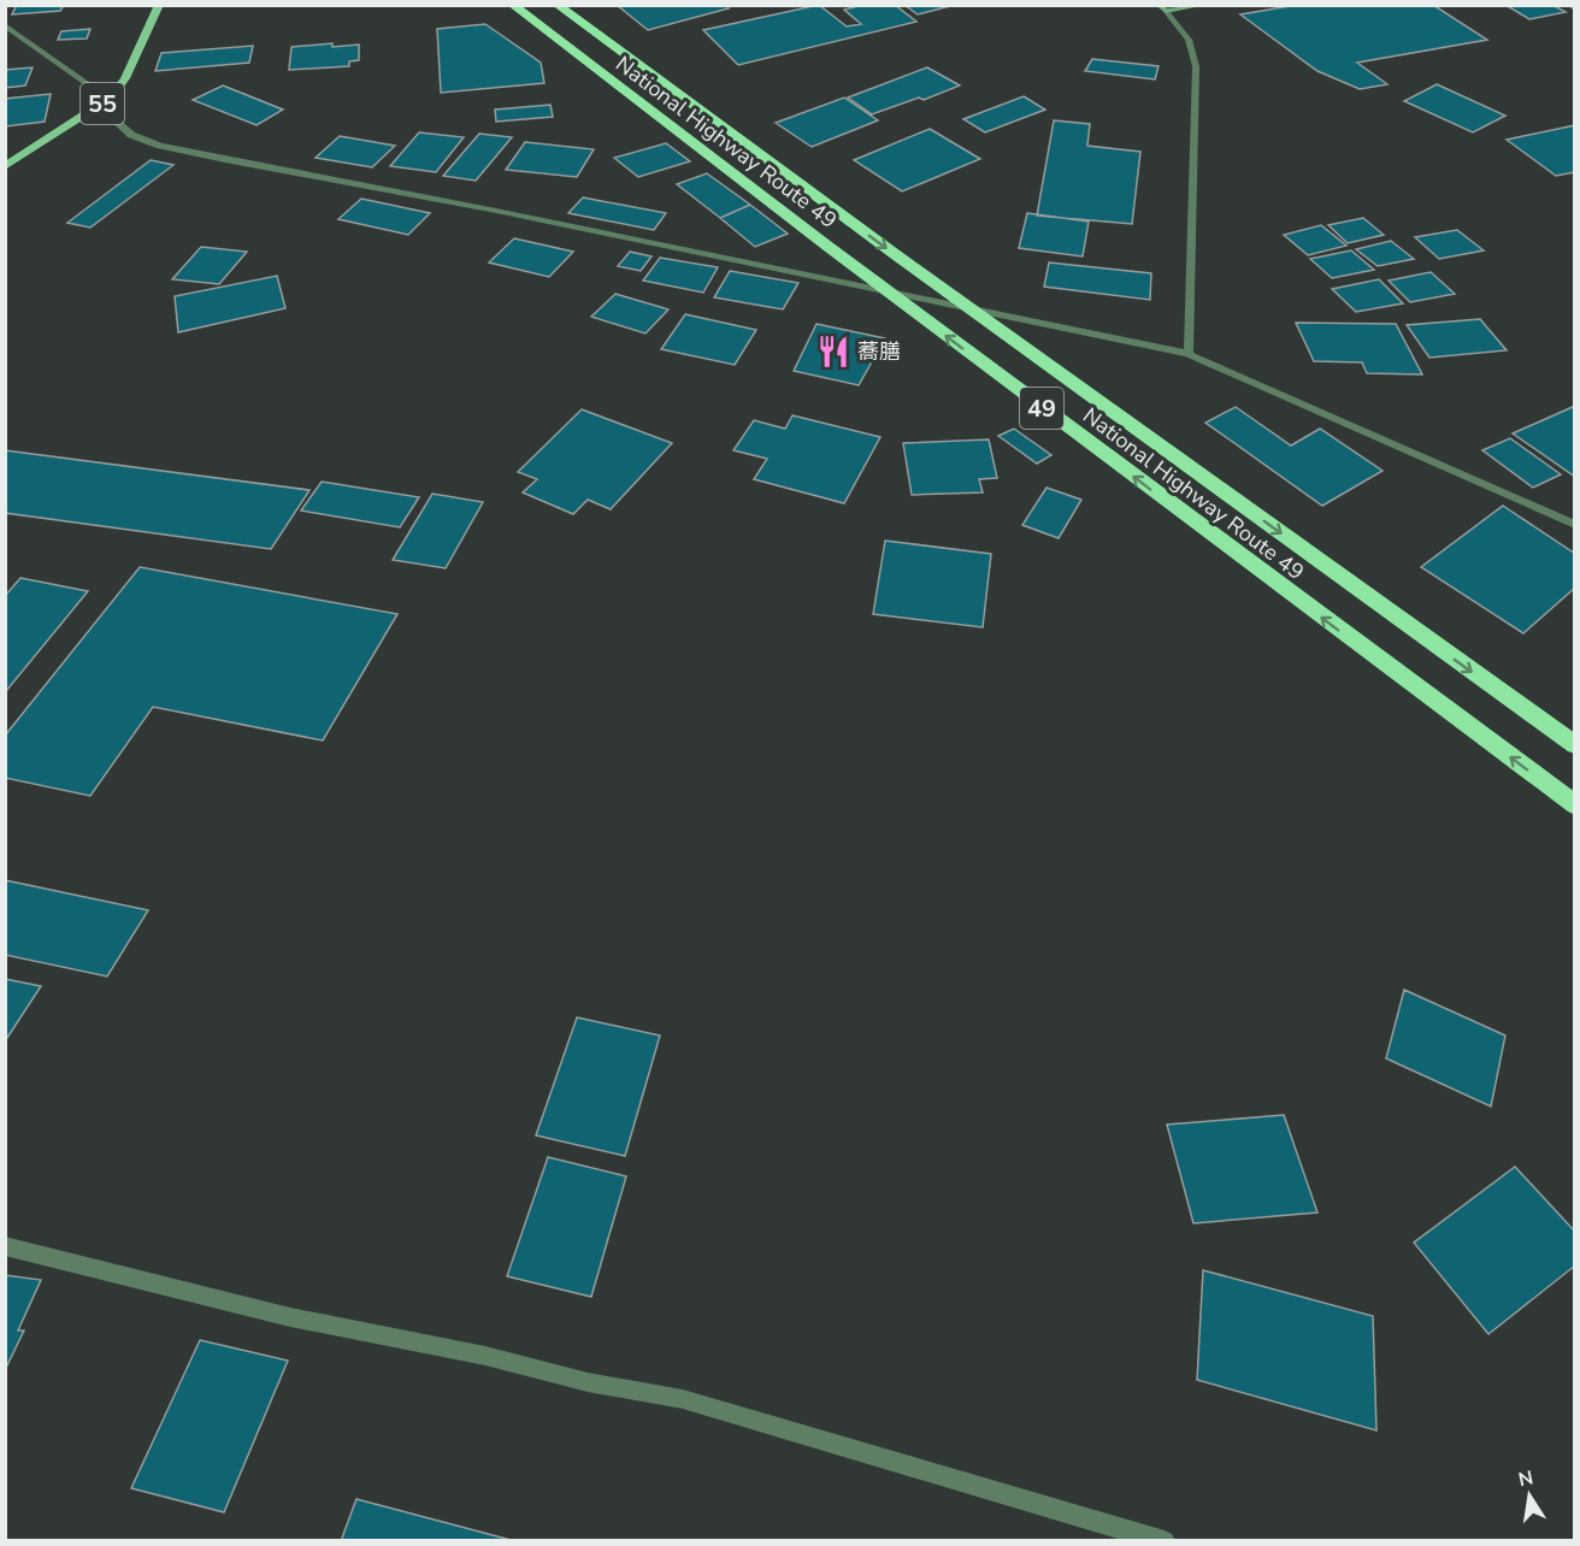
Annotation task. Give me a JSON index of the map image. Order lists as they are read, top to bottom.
{
  "streets": {
    "highway": ["National Highway Route 49", "49"],
    "main road": ["55"]
  },
  "places": {
    "restaurant": ["蕎膳"]
  },
  "north": "top"
}
